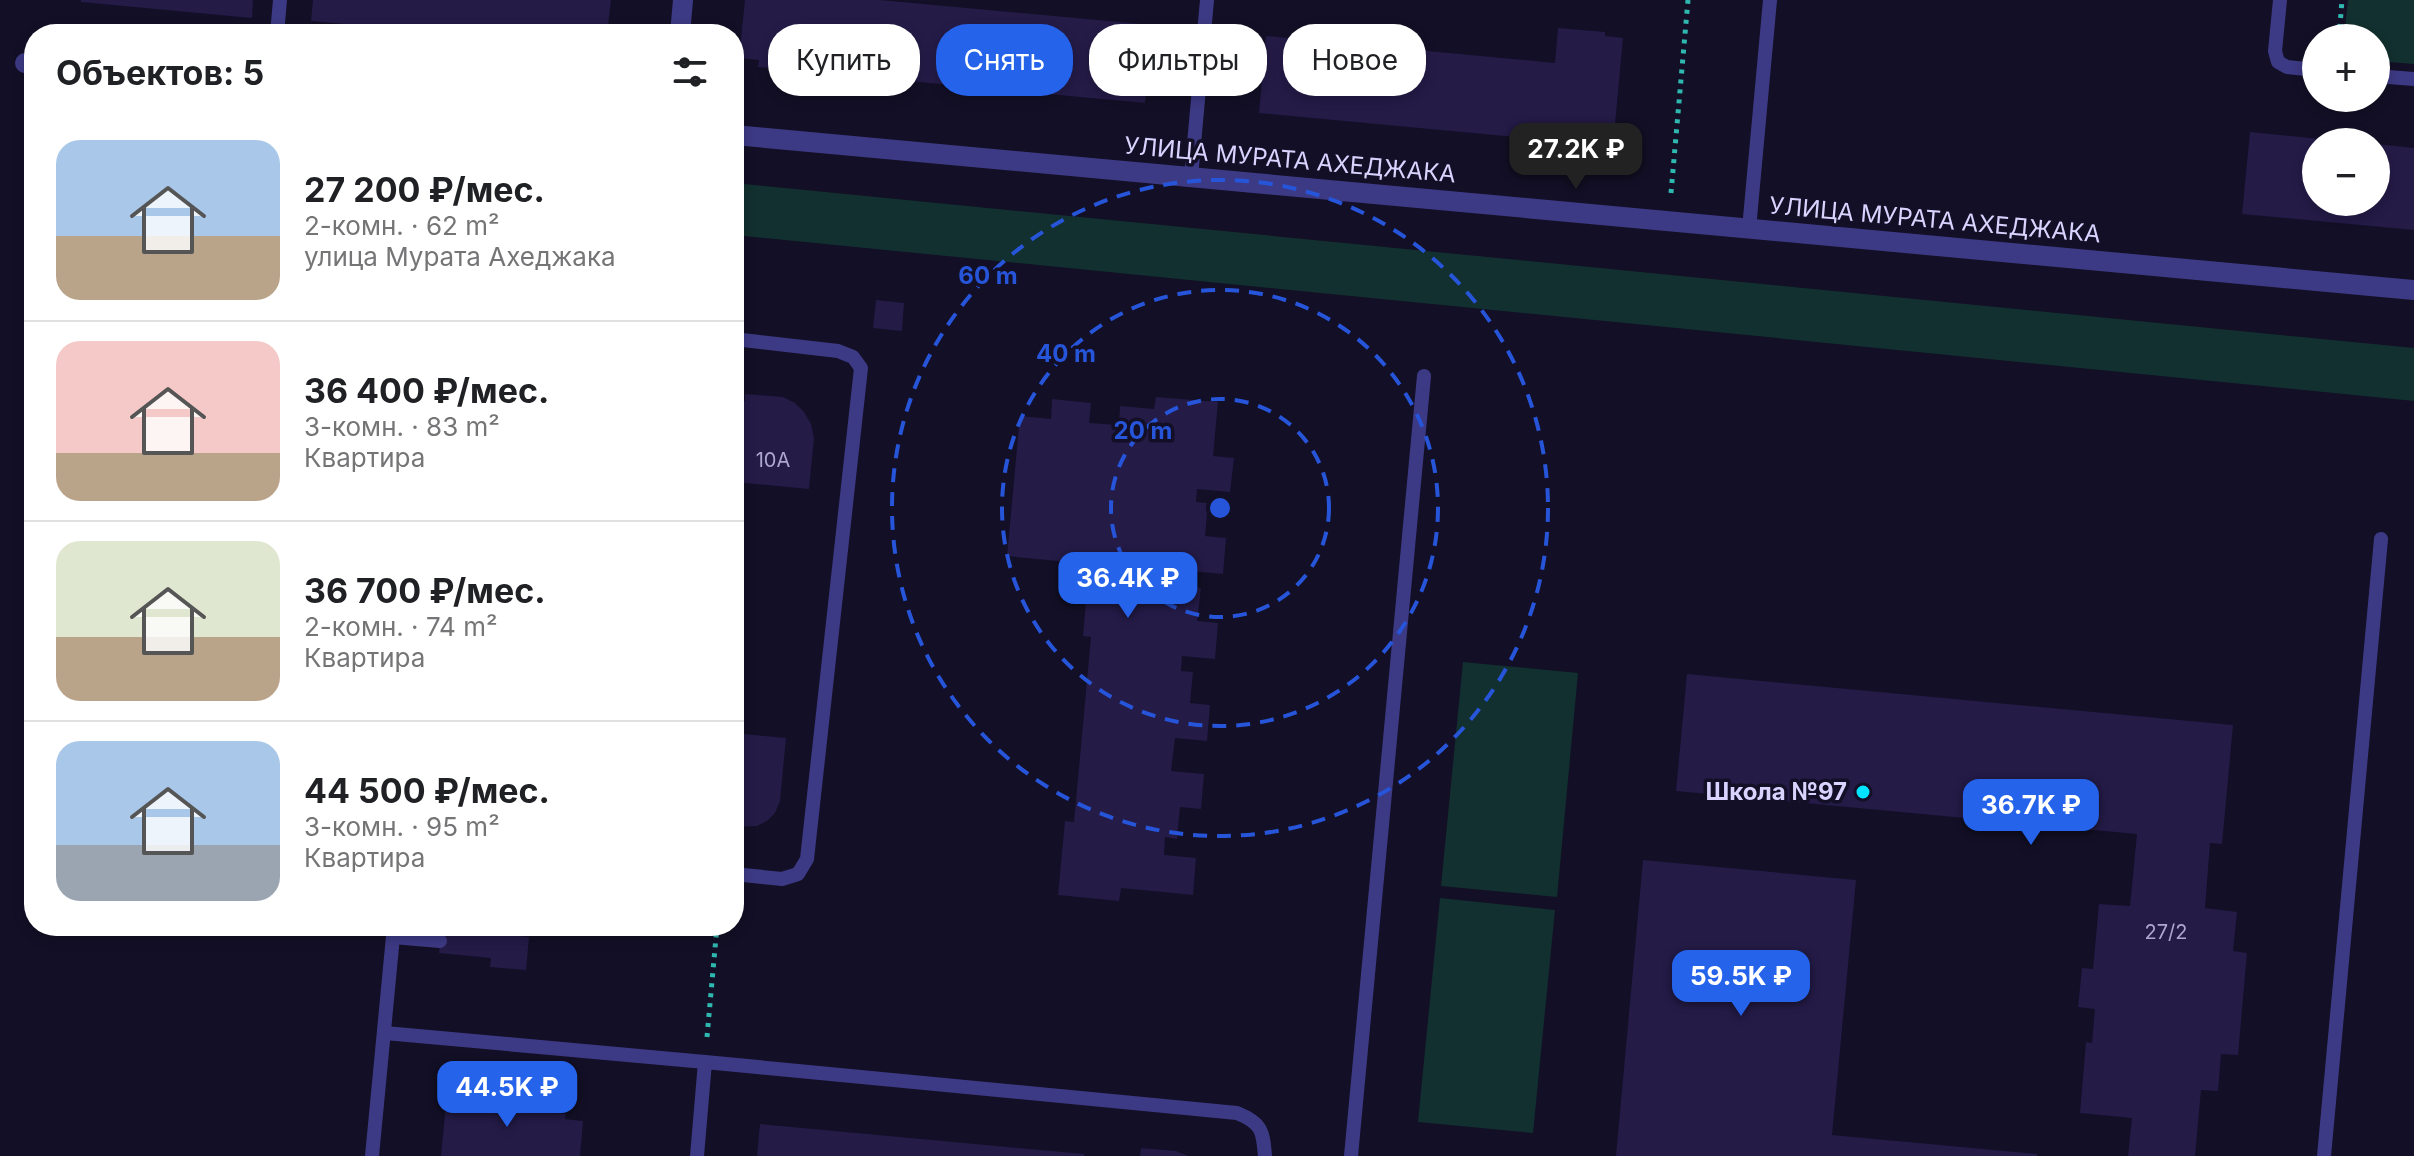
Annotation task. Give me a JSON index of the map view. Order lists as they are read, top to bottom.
{
  "streets": {
    "street": ["УЛИЦА МУРАТА АХЕДЖАКА"]
  },
  "places": ["Школа №97"],
  "house_numbers": ["10А", "27/2"],
  "page": {
    "map_buttons": ["+", "−"],
    "chip": [
      "Купить",
      "Снять",
      "Фильтры",
      "Новое"
    ],
    "heading": "Объектов: 5",
    "list": [
      {
        "name": "27 200 ₽/мес.",
        "note": "2-комн. · 62 m² · улица Мурата Ахеджака"
      },
      {
        "name": "36 400 ₽/мес.",
        "note": "3-комн. · 83 m² · Квартира"
      },
      {
        "name": "36 700 ₽/мес.",
        "note": "2-комн. · 74 m² · Квартира"
      },
      {
        "name": "44 500 ₽/мес.",
        "note": "3-комн. · 95 m² · Квартира"
      }
    ],
    "price": [
      "27.2K ₽",
      "36.4K ₽",
      "36.7K ₽",
      "59.5K ₽",
      "44.5K ₽"
    ]
  },
  "rings": ["60 m", "40 m", "20 m"]
}
